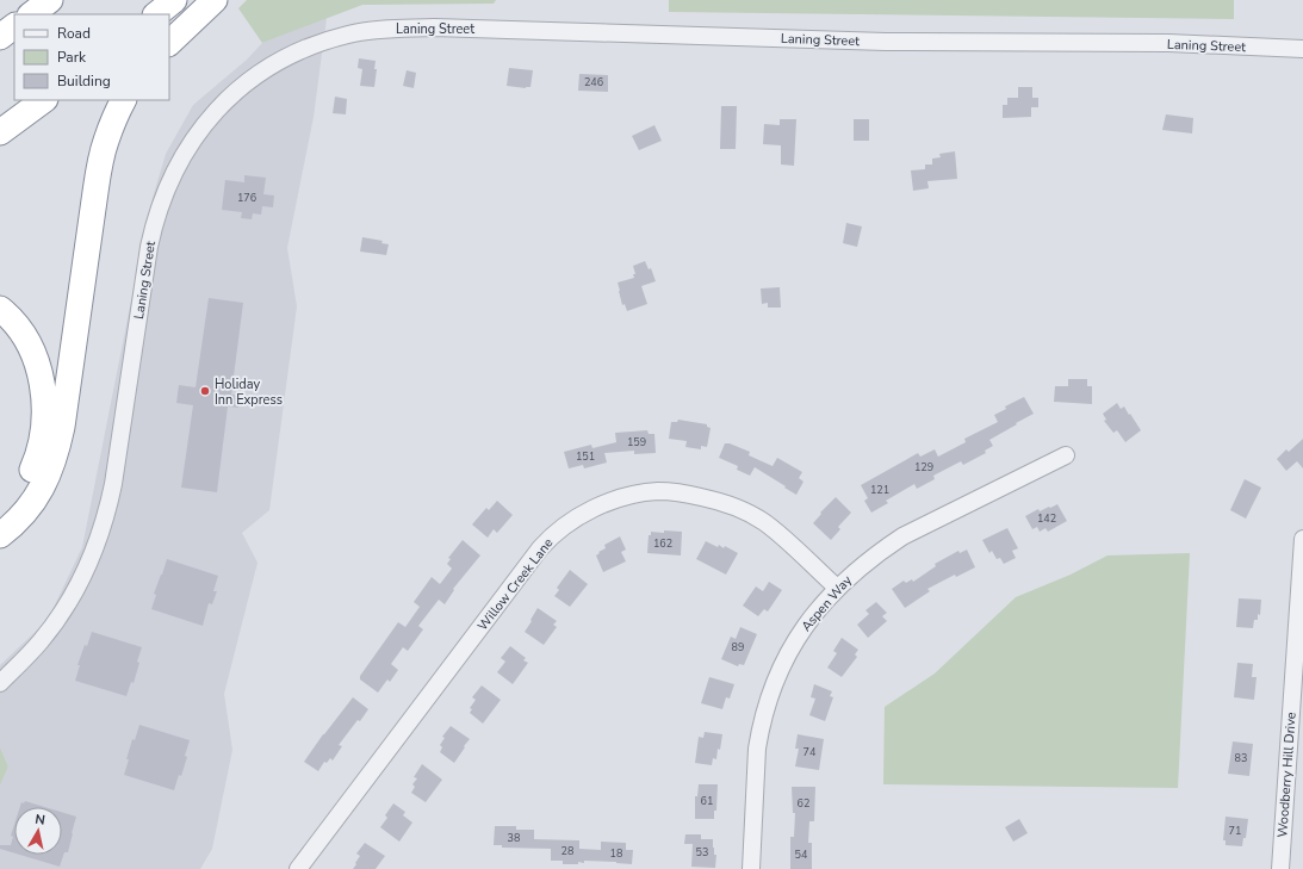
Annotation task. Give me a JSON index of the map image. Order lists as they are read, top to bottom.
{
  "streets": {
    "street": [
      "Laning Street",
      "Willow Creek Lane",
      "Aspen Way",
      "Woodberry Hill Drive"
    ]
  },
  "crossings": [
    ["Willow Creek Lane", "Aspen Way"]
  ],
  "places": ["Holiday Inn Express"],
  "house_numbers": [
    "246",
    "176",
    "159",
    "151",
    "129",
    "121",
    "142",
    "162",
    "89",
    "74",
    "83",
    "61",
    "62",
    "71",
    "38",
    "28",
    "53",
    "18",
    "54"
  ],
  "legend": ["Road", "Park", "Building"],
  "north": "top"
}
